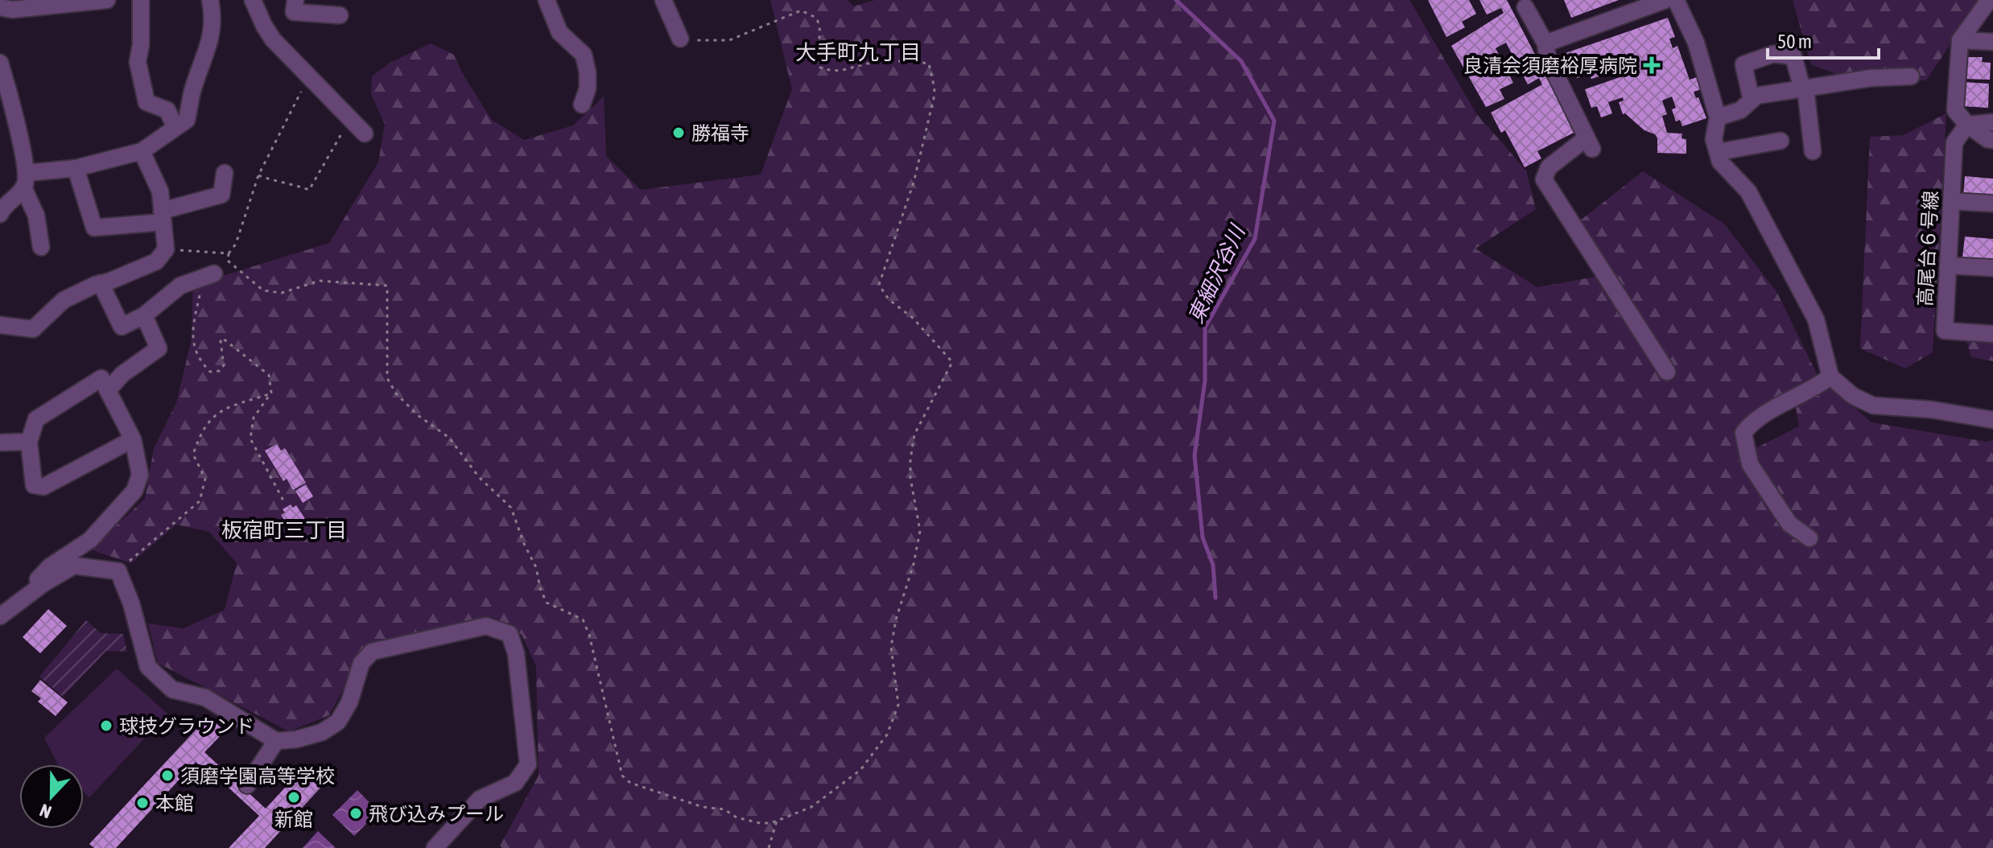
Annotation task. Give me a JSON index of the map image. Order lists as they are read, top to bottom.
{
  "streets": {
    "street": ["高尾台６号線"]
  },
  "districts": ["大手町九丁目", "板宿町三丁目"],
  "water": ["東細沢谷川"],
  "places": {
    "health": ["良清会須磨裕厚病院"],
    "other": [
      "勝福寺",
      "球技グラウンド",
      "須磨学園高等学校",
      "新館",
      "本館",
      "飛び込みプール"
    ]
  },
  "scale_bar": "50 m",
  "north": "bottom"
}
